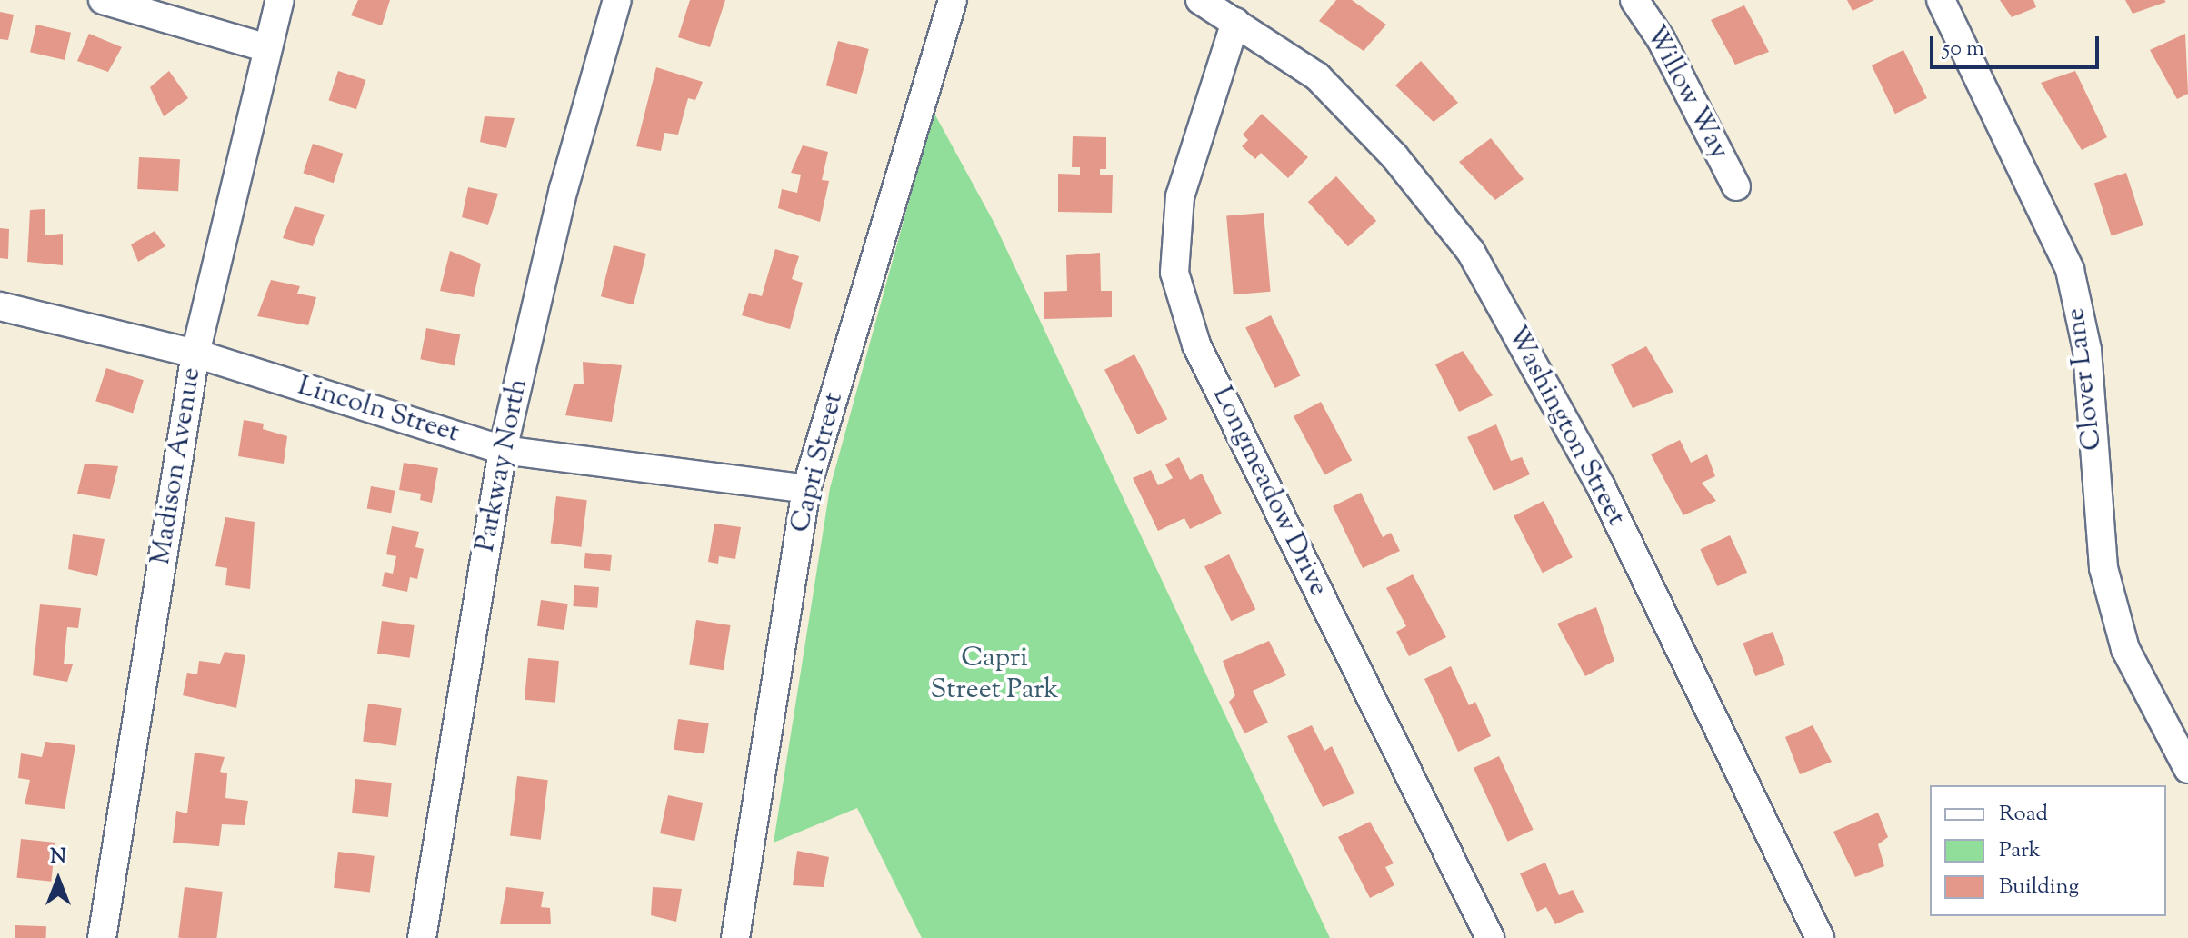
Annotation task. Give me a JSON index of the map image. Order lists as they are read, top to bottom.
{
  "streets": {
    "street": [
      "Willow Way",
      "Clover Lane",
      "Lincoln Street",
      "Washington Street",
      "Capri Street",
      "Parkway North",
      "Madison Avenue",
      "Longmeadow Drive"
    ]
  },
  "crossings": [
    ["Lincoln Street", "Capri Street"],
    ["Lincoln Street", "Parkway North"],
    ["Lincoln Street", "Madison Avenue"],
    ["Washington Street", "Longmeadow Drive"]
  ],
  "parks": ["Capri Street Park"],
  "legend": ["Road", "Park", "Building"],
  "scale_bar": "50 m",
  "north": "top"
}
